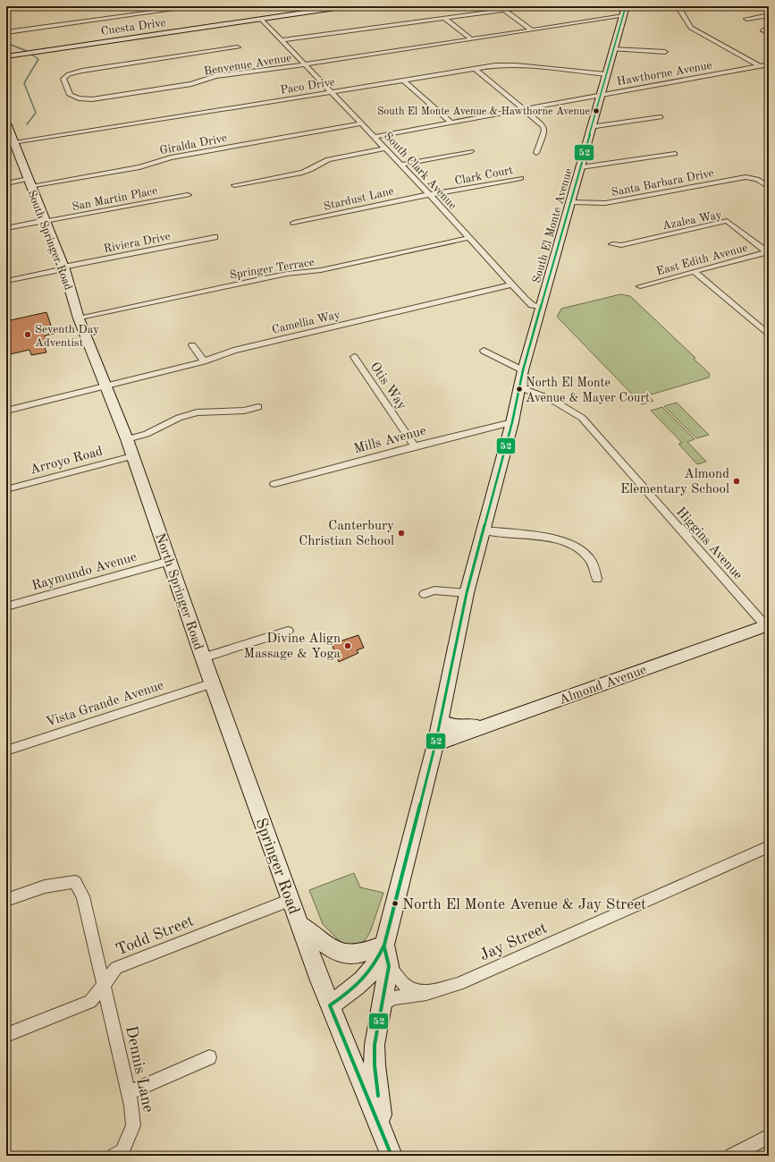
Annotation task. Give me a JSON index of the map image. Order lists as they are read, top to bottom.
{
  "streets": {
    "street": [
      "Cuesta Drive",
      "Benvenue Avenue",
      "Hawthorne Avenue",
      "Paco Drive",
      "Giralda Drive",
      "South Clark Avenue",
      "Clark Court",
      "Santa Barbara Drive",
      "San Martin Place",
      "Stardust Lane",
      "Azalea Way",
      "South El Monte Avenue",
      "South Springer Road",
      "Riviera Drive",
      "East Edith Avenue",
      "Springer Terrace",
      "Camellia Way",
      "Otis Way",
      "Mills Avenue",
      "Arroyo Road",
      "Higgins Avenue",
      "Raymundo Avenue",
      "North Springer Road",
      "Almond Avenue",
      "Vista Grande Avenue",
      "Springer Road",
      "Todd Street",
      "Jay Street",
      "Dennis Lane"
    ]
  },
  "crossings": [
    ["Cuesta Drive", "South Clark Avenue"],
    ["Benvenue Avenue", "South Clark Avenue"],
    ["Benvenue Avenue", "South El Monte Avenue"],
    ["Hawthorne Avenue", "South Clark Avenue"],
    ["Hawthorne Avenue", "South El Monte Avenue"],
    ["Paco Drive", "South Clark Avenue"],
    ["Paco Drive", "South El Monte Avenue"],
    ["Paco Drive", "South Springer Road"],
    ["Giralda Drive", "South Clark Avenue"],
    ["Giralda Drive", "South Springer Road"],
    ["South Clark Avenue", "Clark Court"],
    ["South Clark Avenue", "Stardust Lane"],
    ["South Clark Avenue", "South El Monte Avenue"],
    ["South Clark Avenue", "Springer Terrace"],
    ["South Clark Avenue", "Camellia Way"],
    ["Clark Court", "Stardust Lane"],
    ["Santa Barbara Drive", "South El Monte Avenue"],
    ["San Martin Place", "South Springer Road"],
    ["Azalea Way", "East Edith Avenue"],
    ["South El Monte Avenue", "Mills Avenue"],
    ["South El Monte Avenue", "Higgins Avenue"],
    ["South El Monte Avenue", "Almond Avenue"],
    ["South El Monte Avenue", "Springer Road"],
    ["South Springer Road", "Riviera Drive"],
    ["South Springer Road", "Springer Terrace"],
    ["South Springer Road", "Camellia Way"],
    ["South Springer Road", "Arroyo Road"],
    ["South Springer Road", "North Springer Road"],
    ["Otis Way", "Mills Avenue"],
    ["Arroyo Road", "North Springer Road"],
    ["Higgins Avenue", "Almond Avenue"],
    ["Raymundo Avenue", "North Springer Road"],
    ["North Springer Road", "Vista Grande Avenue"],
    ["North Springer Road", "Springer Road"],
    ["Springer Road", "Todd Street"],
    ["Todd Street", "Dennis Lane"]
  ],
  "places": [
    "South El Monte Avenue & Hawthorne Avenue",
    "Seventh Day Adventist",
    "North El Monte Avenue & Mayer Court",
    "Almond Elementary School",
    "Canterbury Christian School",
    "Divine Align Massage & Yoga",
    "North El Monte Avenue & Jay Street"
  ],
  "lines": ["transit line 52"]
}
